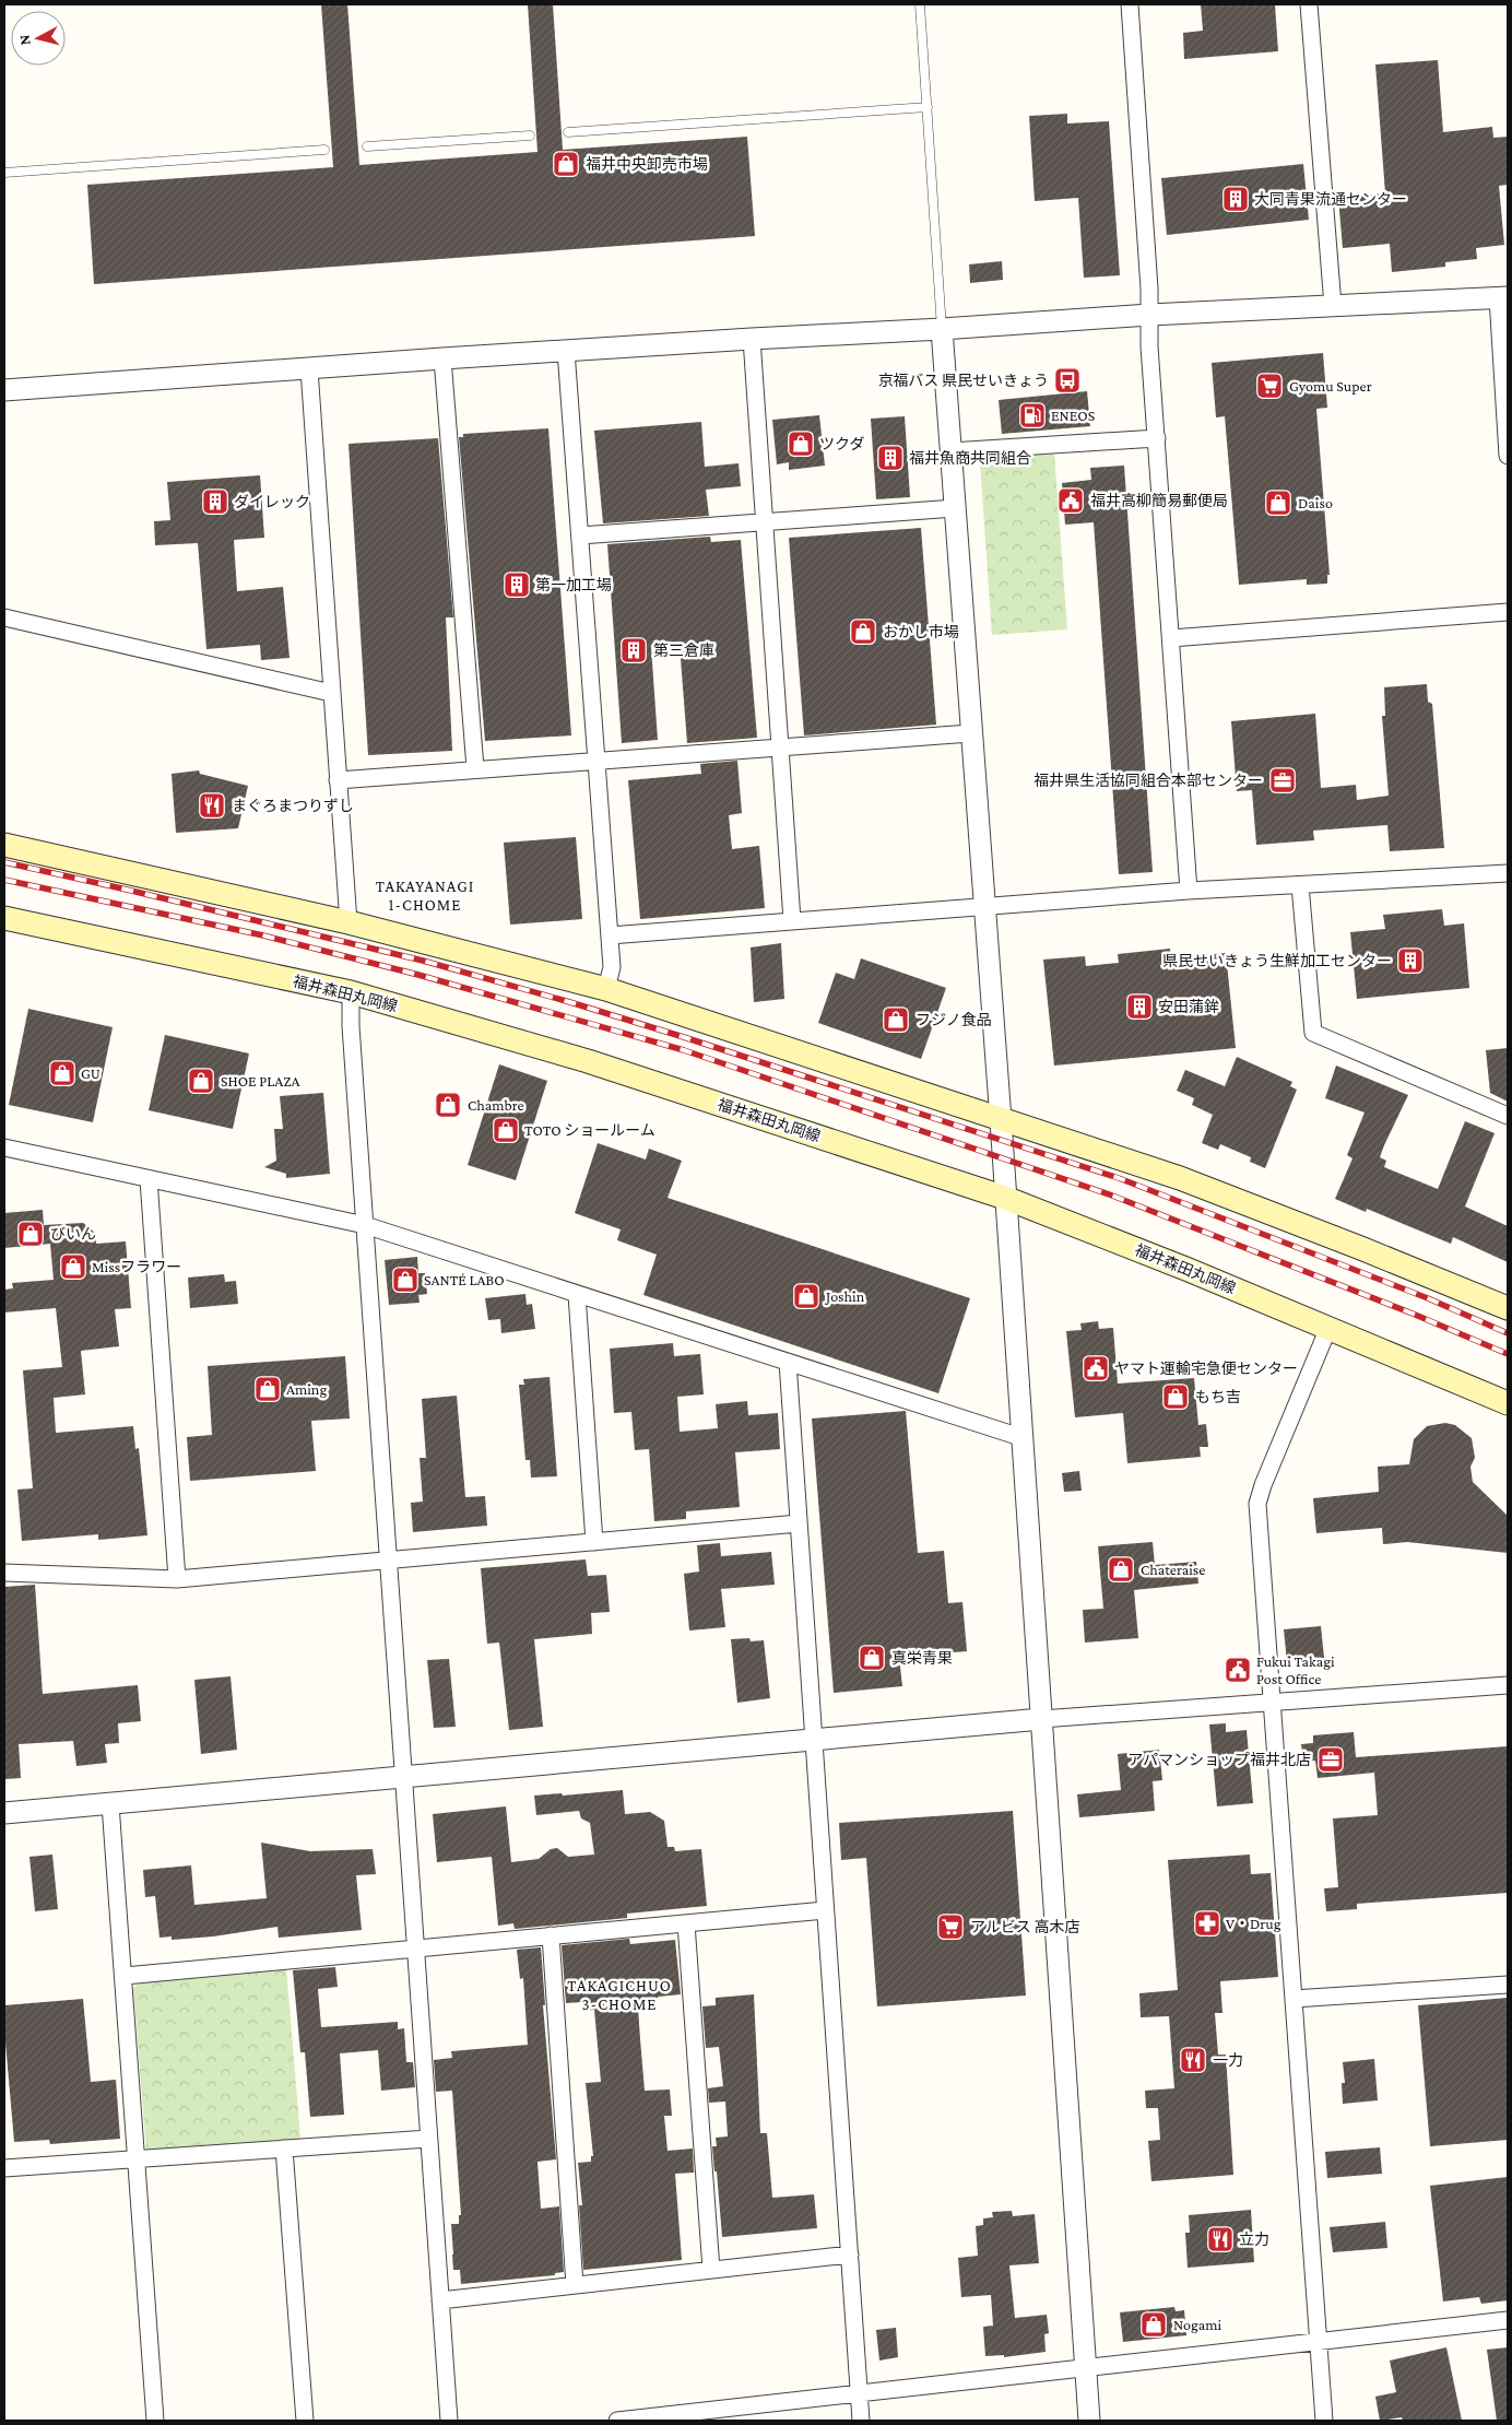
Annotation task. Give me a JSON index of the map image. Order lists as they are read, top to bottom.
{
  "streets": {
    "main road": ["福井森田丸岡線"]
  },
  "districts": ["TAKAYANAGI 1-CHOME", "TAKAGICHUO 3-CHOME"],
  "places": {
    "shop": [
      "福井中央卸売市場",
      "ツクダ",
      "Daiso",
      "おかし市場",
      "フジノ食品",
      "GU",
      "SHOE PLAZA",
      "Chambre",
      "TOTO ショールーム",
      "びいん",
      "Missフラワー",
      "SANTÉ LABO",
      "Joshin",
      "Aming",
      "もち吉",
      "Chateraise",
      "真栄青果",
      "Nogami"
    ],
    "building": [
      "大同青果流通センター",
      "福井魚商共同組合",
      "ダイレック",
      "第一加工場",
      "第三倉庫",
      "県民せいきょう生鮮加工センター",
      "安田蒲鉾"
    ],
    "bus stop": ["京福バス 県民せいきょう"],
    "supermarket": ["Gyomu Super", "アルビス 高木店"],
    "fuel station": ["ENEOS"],
    "public building": ["福井高柳簡易郵便局", "ヤマト運輸宅急便センター", "Fukui Takagi Post Office"],
    "office": ["福井県生活協同組合本部センター", "アパマンショップ福井北店"],
    "restaurant": ["まぐろまつりずし", "一力", "立力"],
    "pharmacy": ["V・Drug"]
  },
  "north": "left"
}
